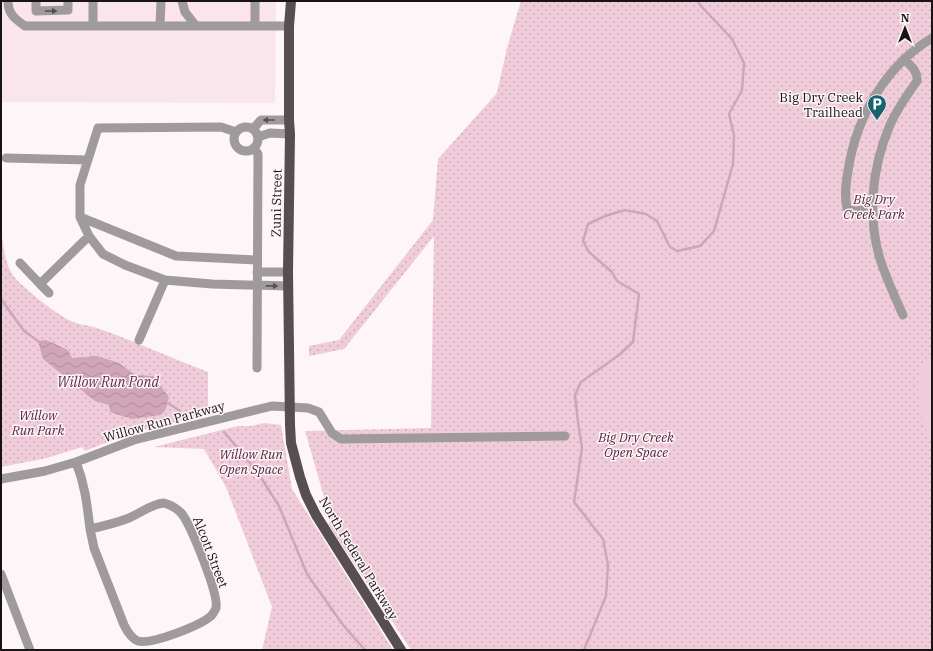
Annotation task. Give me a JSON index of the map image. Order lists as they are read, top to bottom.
{
  "streets": {
    "main road": ["Zuni Street", "North Federal Parkway"],
    "street": ["Willow Run Parkway", "Alcott Street"]
  },
  "crossings": [
    ["Zuni Street", "Willow Run Parkway"],
    ["Zuni Street", "North Federal Parkway"],
    ["Willow Run Parkway", "Alcott Street"],
    ["Willow Run Parkway", "North Federal Parkway"]
  ],
  "water": ["Willow Run Pond"],
  "parks": [
    "Big Dry Creek Park",
    "Willow Run Park",
    "Big Dry Creek Open Space",
    "Willow Run Open Space"
  ],
  "places": {
    "parking": ["Big Dry Creek Trailhead"]
  },
  "north": "top"
}
